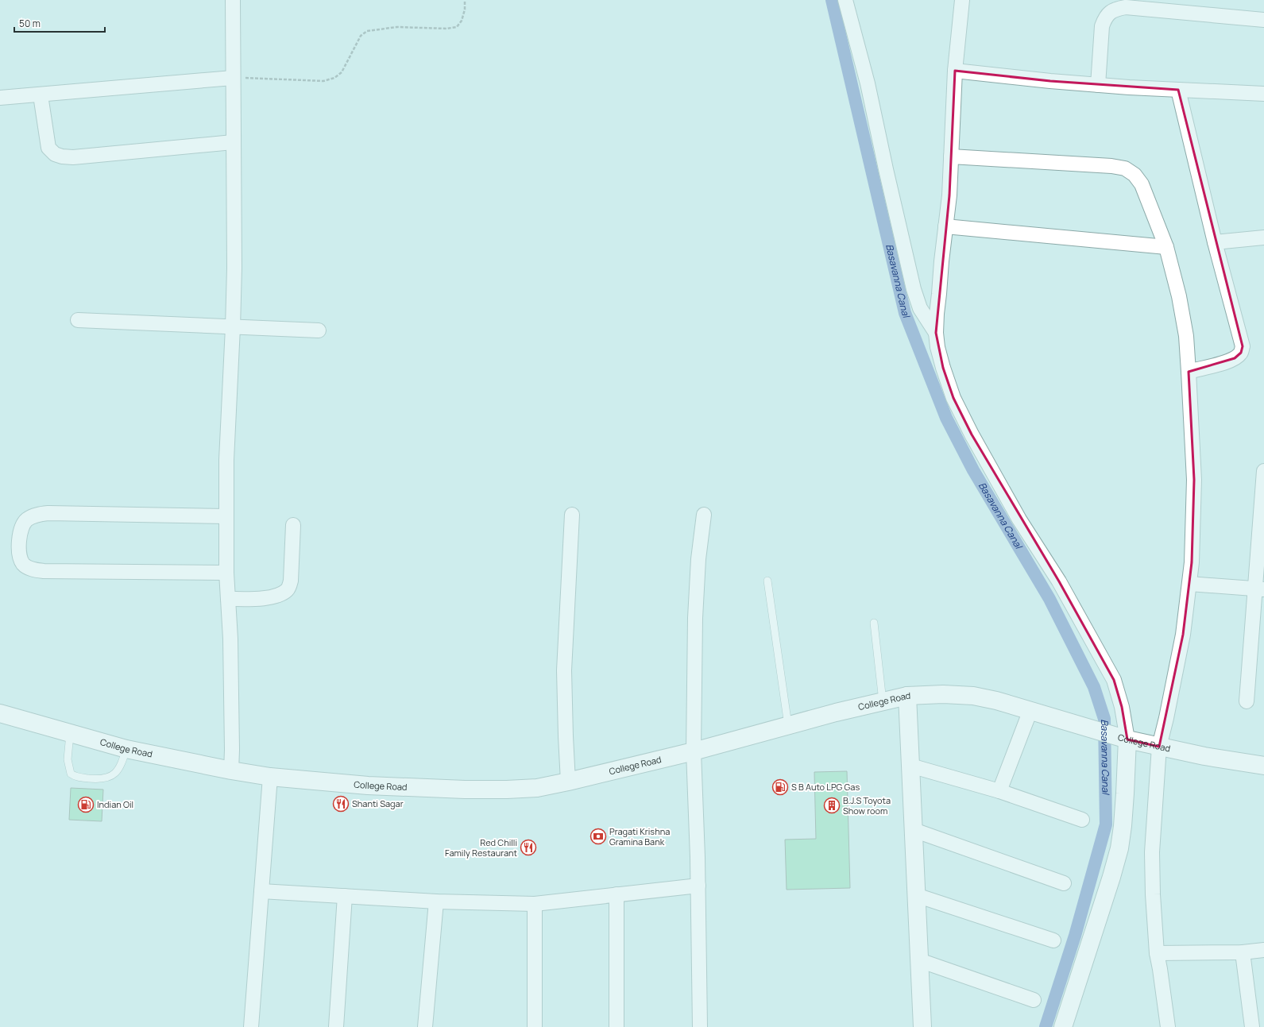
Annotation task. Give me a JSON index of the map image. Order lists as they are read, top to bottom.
{
  "streets": {
    "main road": ["College Road"]
  },
  "water": ["Basavanna Canal"],
  "places": {
    "fuel station": ["S B Auto LPG Gas", "Indian Oil"],
    "restaurant": ["Shanti Sagar", "Red Chilli Family Restaurant"],
    "building": ["B.J.S Toyota Show room"],
    "bank": ["Pragati Krishna Gramina Bank"]
  },
  "scale_bar": "50 m"
}
